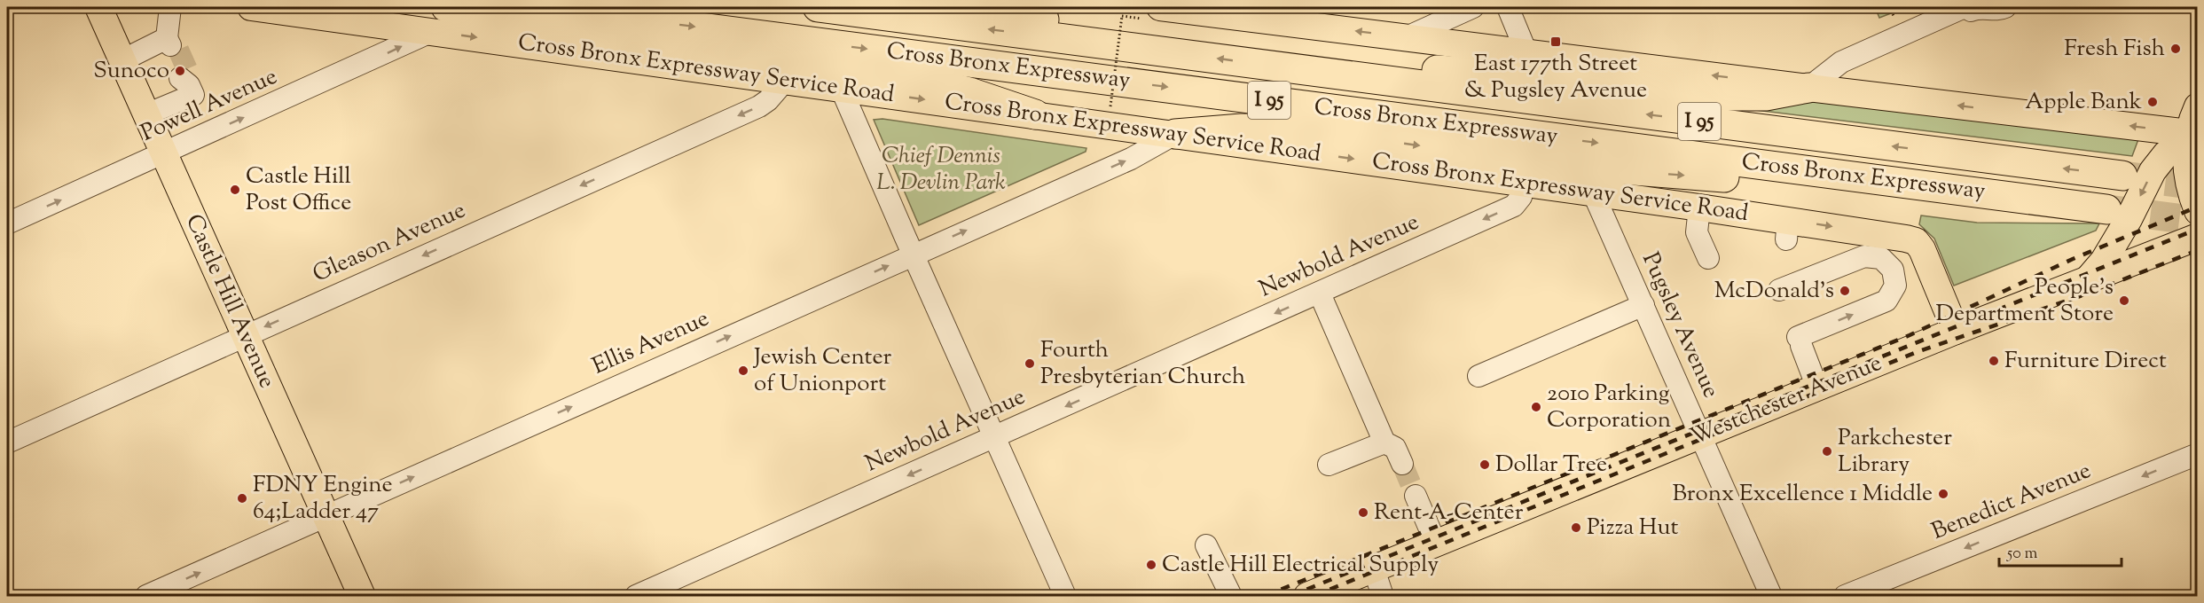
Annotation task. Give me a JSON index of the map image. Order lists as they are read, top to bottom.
{
  "streets": {
    "highway": ["Cross Bronx Expressway", "I 95"],
    "main road": ["Cross Bronx Expressway Service Road", "Castle Hill Avenue", "Westchester Avenue"],
    "street": [
      "Powell Avenue",
      "Gleason Avenue",
      "Newbold Avenue",
      "Pugsley Avenue",
      "Ellis Avenue",
      "Benedict Avenue"
    ]
  },
  "crossings": [
    ["Cross Bronx Expressway Service Road", "Powell Avenue"],
    ["Cross Bronx Expressway Service Road", "Gleason Avenue"],
    ["Cross Bronx Expressway Service Road", "Newbold Avenue"],
    ["Cross Bronx Expressway Service Road", "Pugsley Avenue"],
    ["Cross Bronx Expressway Service Road", "Ellis Avenue"],
    ["Cross Bronx Expressway Service Road", "Westchester Avenue"],
    ["Powell Avenue", "Castle Hill Avenue"],
    ["Gleason Avenue", "Castle Hill Avenue"],
    ["Castle Hill Avenue", "Ellis Avenue"],
    ["Pugsley Avenue", "Westchester Avenue"]
  ],
  "one_way": [
    "Powell Avenue",
    "Gleason Avenue",
    "Newbold Avenue",
    "Ellis Avenue",
    "Benedict Avenue"
  ],
  "parks": ["Chief Dennis L. Devlin Park"],
  "places": {
    "transit": ["East 177th Street & Pugsley Avenue"],
    "other": [
      "Fresh Fish",
      "Sunoco",
      "Apple Bank",
      "Castle Hill Post Office",
      "McDonald's",
      "People's Department Store",
      "Furniture Direct",
      "Fourth Presbyterian Church",
      "Jewish Center of Unionport",
      "2010 Parking Corporation",
      "Parkchester Library",
      "Dollar Tree",
      "Bronx Excellence 1 Middle",
      "FDNY Engine 64;Ladder 47",
      "Rent-A-Center",
      "Pizza Hut",
      "Castle Hill Electrical Supply"
    ]
  },
  "scale_bar": "50 m"
}
